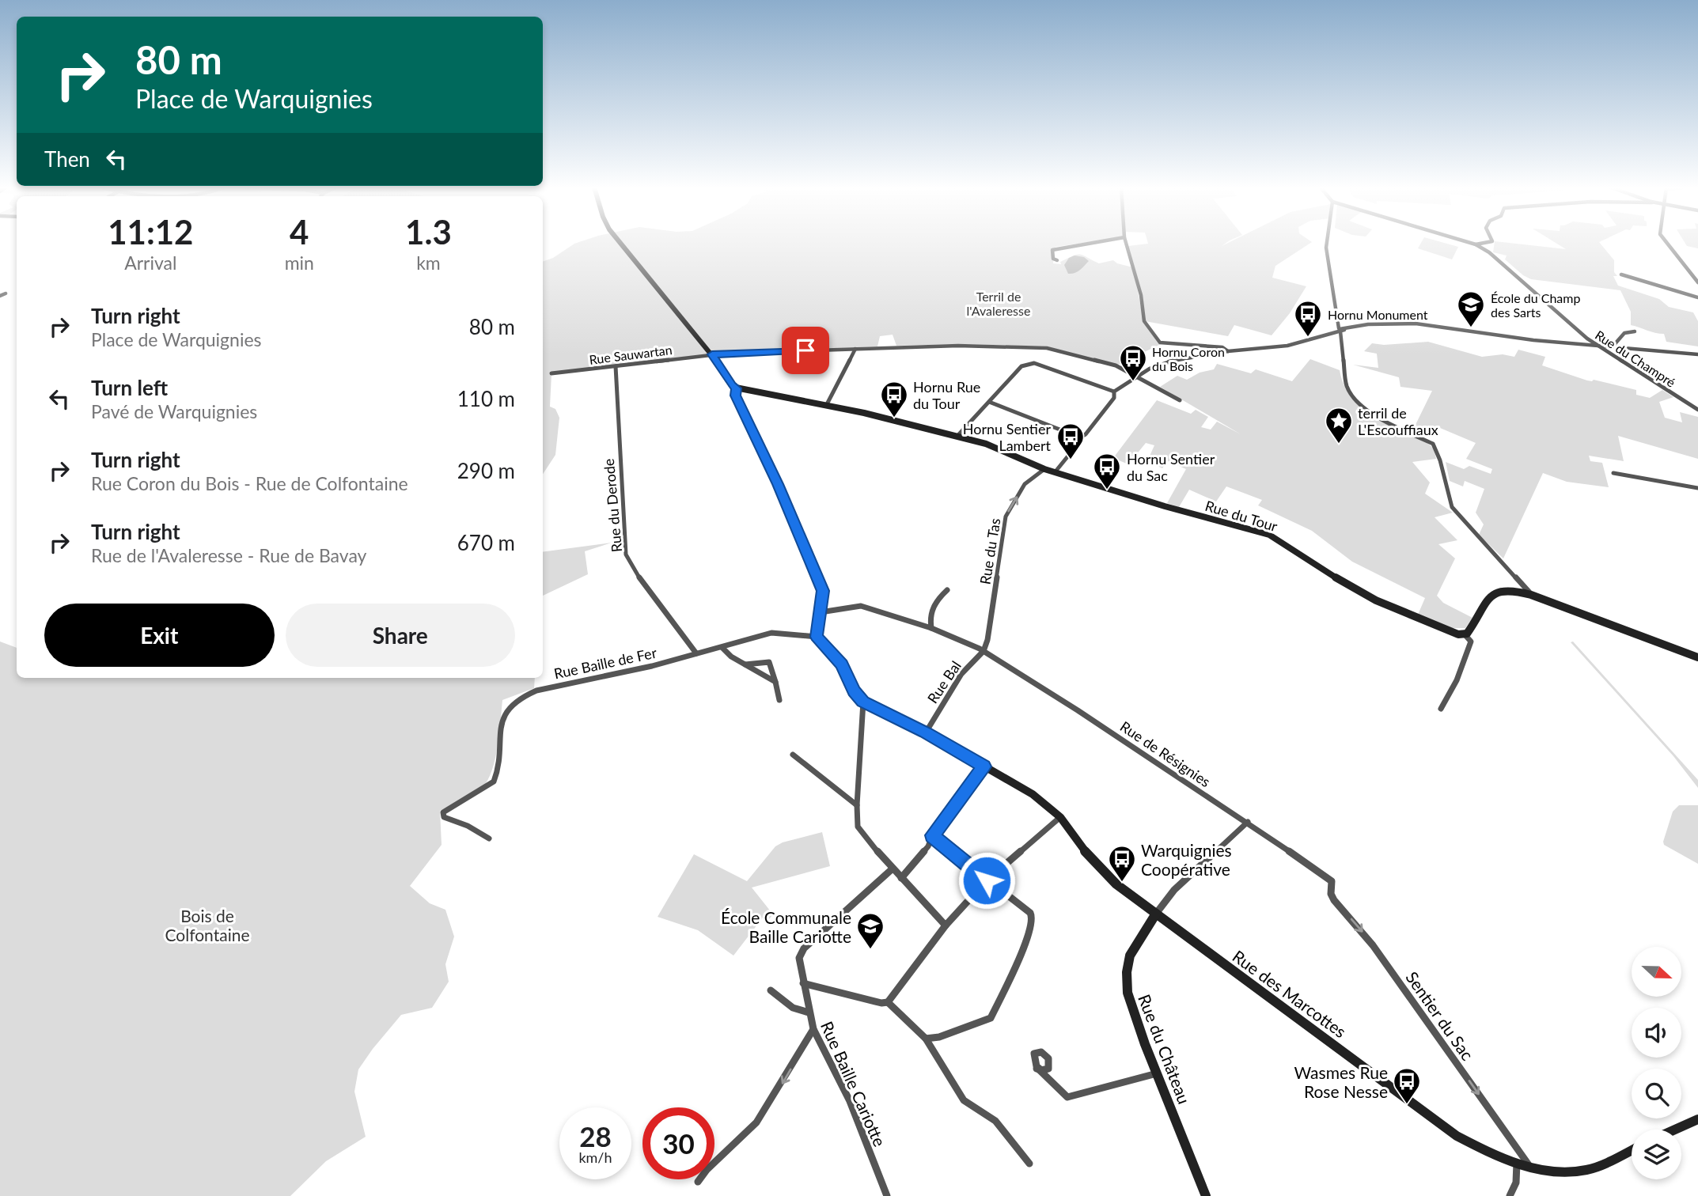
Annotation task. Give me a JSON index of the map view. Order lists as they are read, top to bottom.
{
  "streets": {
    "street": [
      "Rue Sauwartan",
      "Rue du Champré",
      "Rue du Derode",
      "Rue du Tour",
      "Rue du Tas",
      "Rue Baille de Fer",
      "Rue Bal",
      "Rue de Résignies",
      "Rue des Marcottes",
      "Sentier du Sac",
      "Rue du Château",
      "Rue Baille Cariotte"
    ]
  },
  "crossings": [
    ["Rue Sauwartan", "Rue du Derode"],
    ["Rue du Derode", "Rue Baille de Fer"],
    ["Rue du Tour", "Rue du Tas"],
    ["Rue du Tas", "Rue Bal"],
    ["Rue du Tas", "Rue de Résignies"],
    ["Rue Bal", "Rue de Résignies"],
    ["Rue Bal", "Rue des Marcottes"],
    ["Rue de Résignies", "Sentier du Sac"],
    ["Rue des Marcottes", "Sentier du Sac"],
    ["Rue des Marcottes", "Rue du Château"]
  ],
  "one_way": ["Rue du Tas", "Sentier du Sac"],
  "parks": ["Terril de l'Avaleresse", "Bois de Colfontaine"],
  "places": {
    "school or university": ["École du Champ des Sarts", "École Communale Baille Cariotte"],
    "bus stop": [
      "Hornu Monument",
      "Hornu Coron du Bois",
      "Hornu Rue du Tour",
      "Hornu Sentier Lambert",
      "Hornu Sentier du Sac",
      "Warquignies Coopérative",
      "Wasmes Rue Rose Nesse"
    ],
    "place": ["terril de L'Escouffiaux"]
  },
  "north": "right",
  "page": {
    "turn": ["80 m", "Place de Warquignies"],
    "then": "Then",
    "eta": [
      "11:12",
      "Arrival",
      "4",
      "min",
      "1.3",
      "km"
    ],
    "list": [
      {
        "name": "Turn right",
        "note": "Place de Warquignies",
        "value": "80 m"
      },
      {
        "name": "Turn left",
        "note": "Pavé de Warquignies",
        "value": "110 m"
      },
      {
        "name": "Turn right",
        "note": "Rue Coron du Bois - Rue de Colfontaine",
        "value": "290 m"
      },
      {
        "name": "Turn right",
        "note": "Rue de l'Avaleresse - Rue de Bavay",
        "value": "670 m"
      }
    ],
    "buttons": ["Exit", "Share"],
    "speed": "28 km/h",
    "limit": "30"
  }
}
